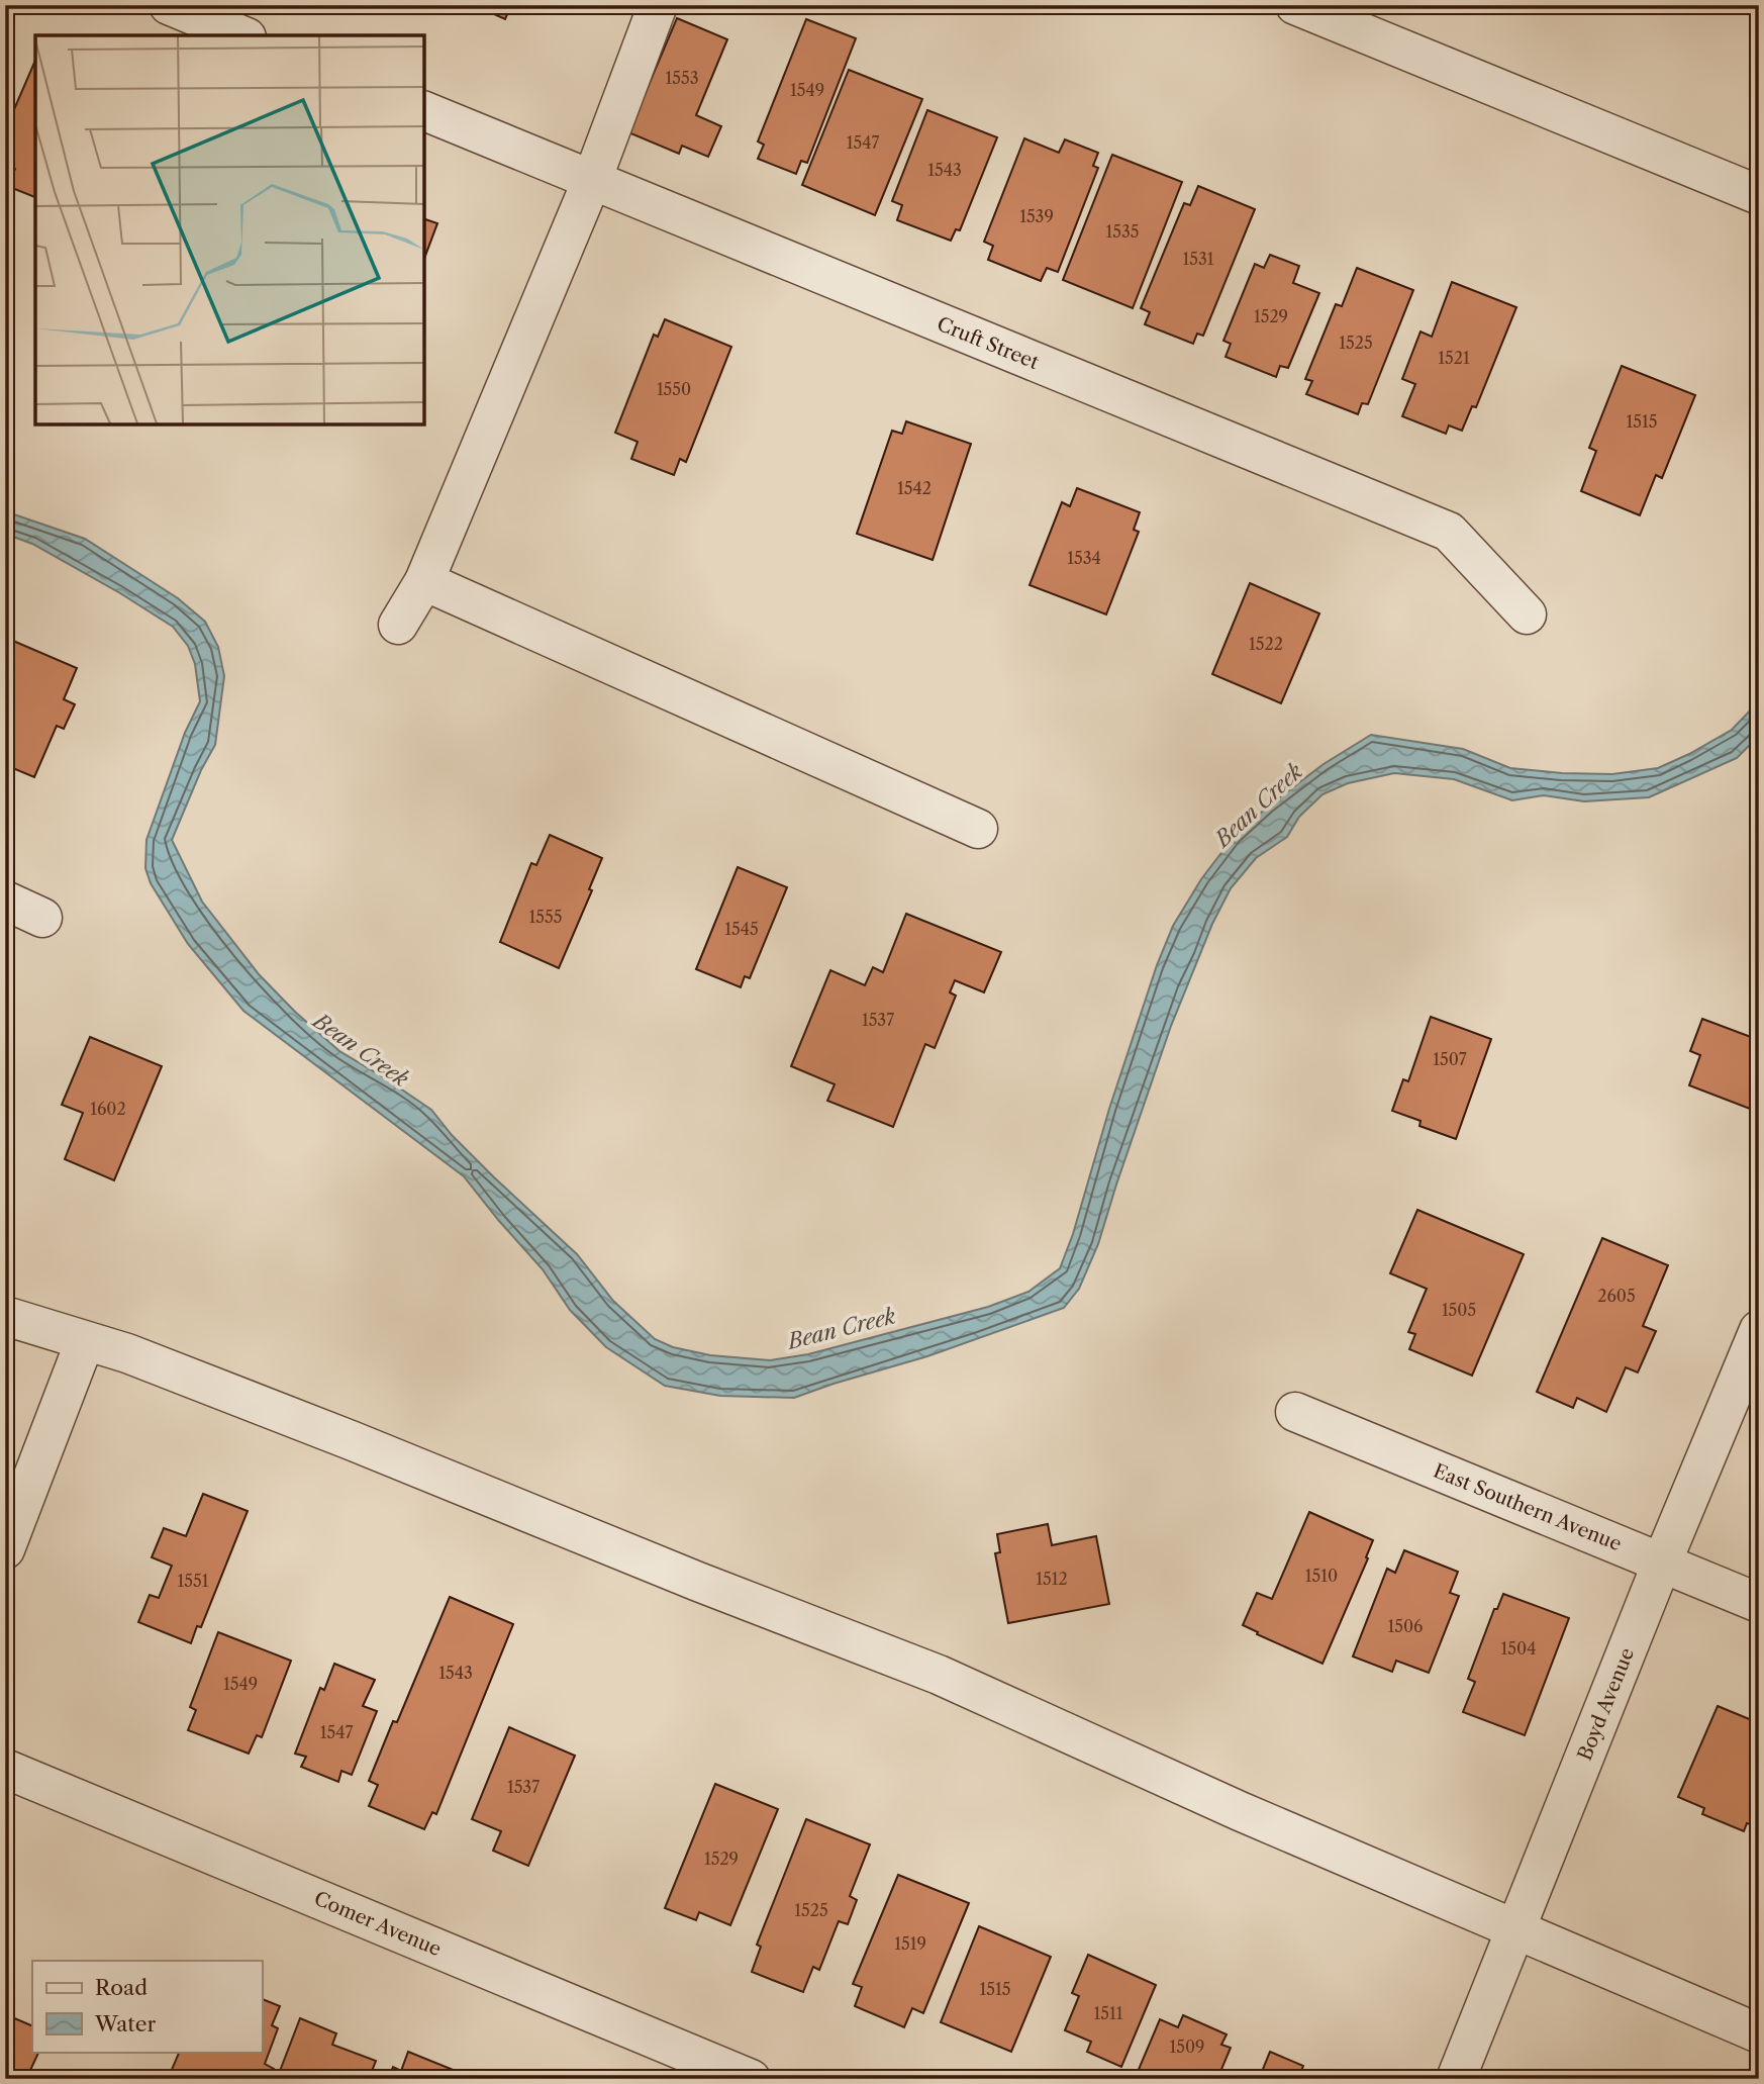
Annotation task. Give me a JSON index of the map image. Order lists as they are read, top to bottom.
{
  "streets": {
    "street": [
      "Cruft Street",
      "East Southern Avenue",
      "Boyd Avenue",
      "Comer Avenue"
    ]
  },
  "crossings": [
    ["East Southern Avenue", "Boyd Avenue"]
  ],
  "water": ["Bean Creek"],
  "house_numbers": [
    "1553",
    "1549",
    "1547",
    "1543",
    "1539",
    "1535",
    "1531",
    "1529",
    "1525",
    "1521",
    "1550",
    "1515",
    "1542",
    "1534",
    "1522",
    "1555",
    "1545",
    "1537",
    "1507",
    "1602",
    "2605",
    "1505",
    "1510",
    "1512",
    "1551",
    "1506",
    "1504",
    "1543",
    "1549",
    "1547",
    "1537",
    "1529",
    "1525",
    "1519",
    "1515",
    "1511",
    "1509"
  ],
  "legend": ["Road", "Water"]
}
